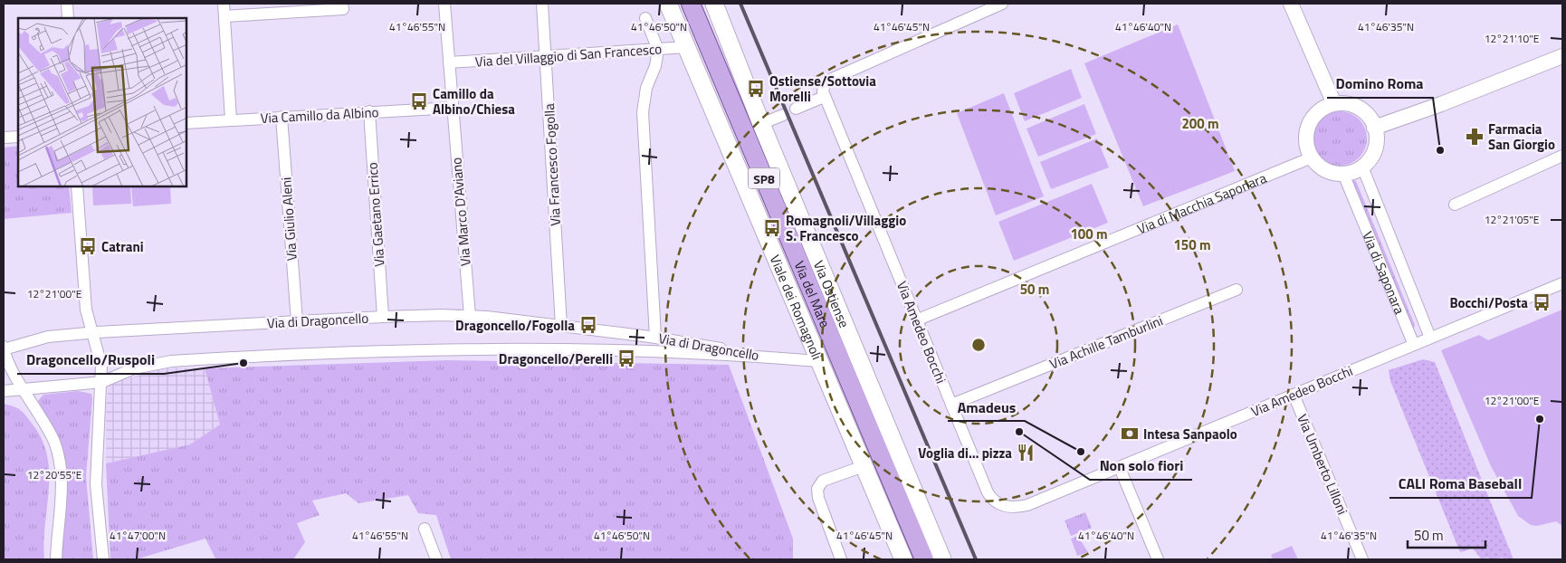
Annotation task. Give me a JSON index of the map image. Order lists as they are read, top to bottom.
{
  "streets": {
    "main road": [
      "SP8",
      "Via del Mare",
      "Via Ostiense",
      "Viale dei Romagnoli"
    ],
    "street": [
      "Via del Villaggio di San Francesco",
      "Via Camillo da Albino",
      "Via Francesco Fogolla",
      "Via di Macchia Saponara",
      "Via Marco D'Aviano",
      "Via Gaetano Errico",
      "Via Giulio Aleni",
      "Via di Saponara",
      "Via di Dragoncello",
      "Via Amedeo Bocchi",
      "Via Achille Tamburlini",
      "Via Umberto Lilloni"
    ]
  },
  "crossings": [
    ["Via del Villaggio di San Francesco", "Via Francesco Fogolla"],
    ["Via del Villaggio di San Francesco", "Via Marco D'Aviano"],
    ["Via del Villaggio di San Francesco", "Viale dei Romagnoli"],
    ["Via Camillo da Albino", "Via Marco D'Aviano"],
    ["Via Camillo da Albino", "Via Gaetano Errico"],
    ["Via Camillo da Albino", "Via Giulio Aleni"],
    ["Via Francesco Fogolla", "Via di Dragoncello"],
    ["Via di Macchia Saponara", "Via di Saponara"],
    ["Via di Macchia Saponara", "Via Amedeo Bocchi"],
    ["Via Marco D'Aviano", "Via di Dragoncello"],
    ["Via Gaetano Errico", "Via di Dragoncello"],
    ["Via Giulio Aleni", "Via di Dragoncello"],
    ["Via di Saponara", "Via Amedeo Bocchi"],
    ["Viale dei Romagnoli", "Via di Dragoncello"],
    ["Via Amedeo Bocchi", "Via Achille Tamburlini"],
    ["Via Amedeo Bocchi", "Via Umberto Lilloni"]
  ],
  "places": {
    "bus stop": [
      "Ostiense/Sottovia Morelli",
      "Camillo da Albino/Chiesa",
      "Romagnoli/Villaggio S. Francesco",
      "Catrani",
      "Bocchi/Posta",
      "Dragoncello/Fogolla",
      "Dragoncello/Perelli"
    ],
    "pharmacy": ["Farmacia San Giorgio"],
    "other": [
      "Domino Roma",
      "Dragoncello/Ruspoli",
      "CALI Roma Baseball",
      "Non solo fiori",
      "Amadeus"
    ],
    "bank": ["Intesa Sanpaolo"],
    "restaurant": ["Voglia di… pizza"]
  },
  "scale_bar": "50 m",
  "coordinates": [
    "41°46'55\"N",
    "41°46'50\"N",
    "41°46'45\"N",
    "41°46'40\"N",
    "41°46'35\"N",
    "12°21'10\"E",
    "12°21'05\"E",
    "12°21'00\"E",
    "12°20'55\"E",
    "41°47'00\"N"
  ],
  "rings": [
    "200 m",
    "100 m",
    "150 m",
    "50 m"
  ]
}
